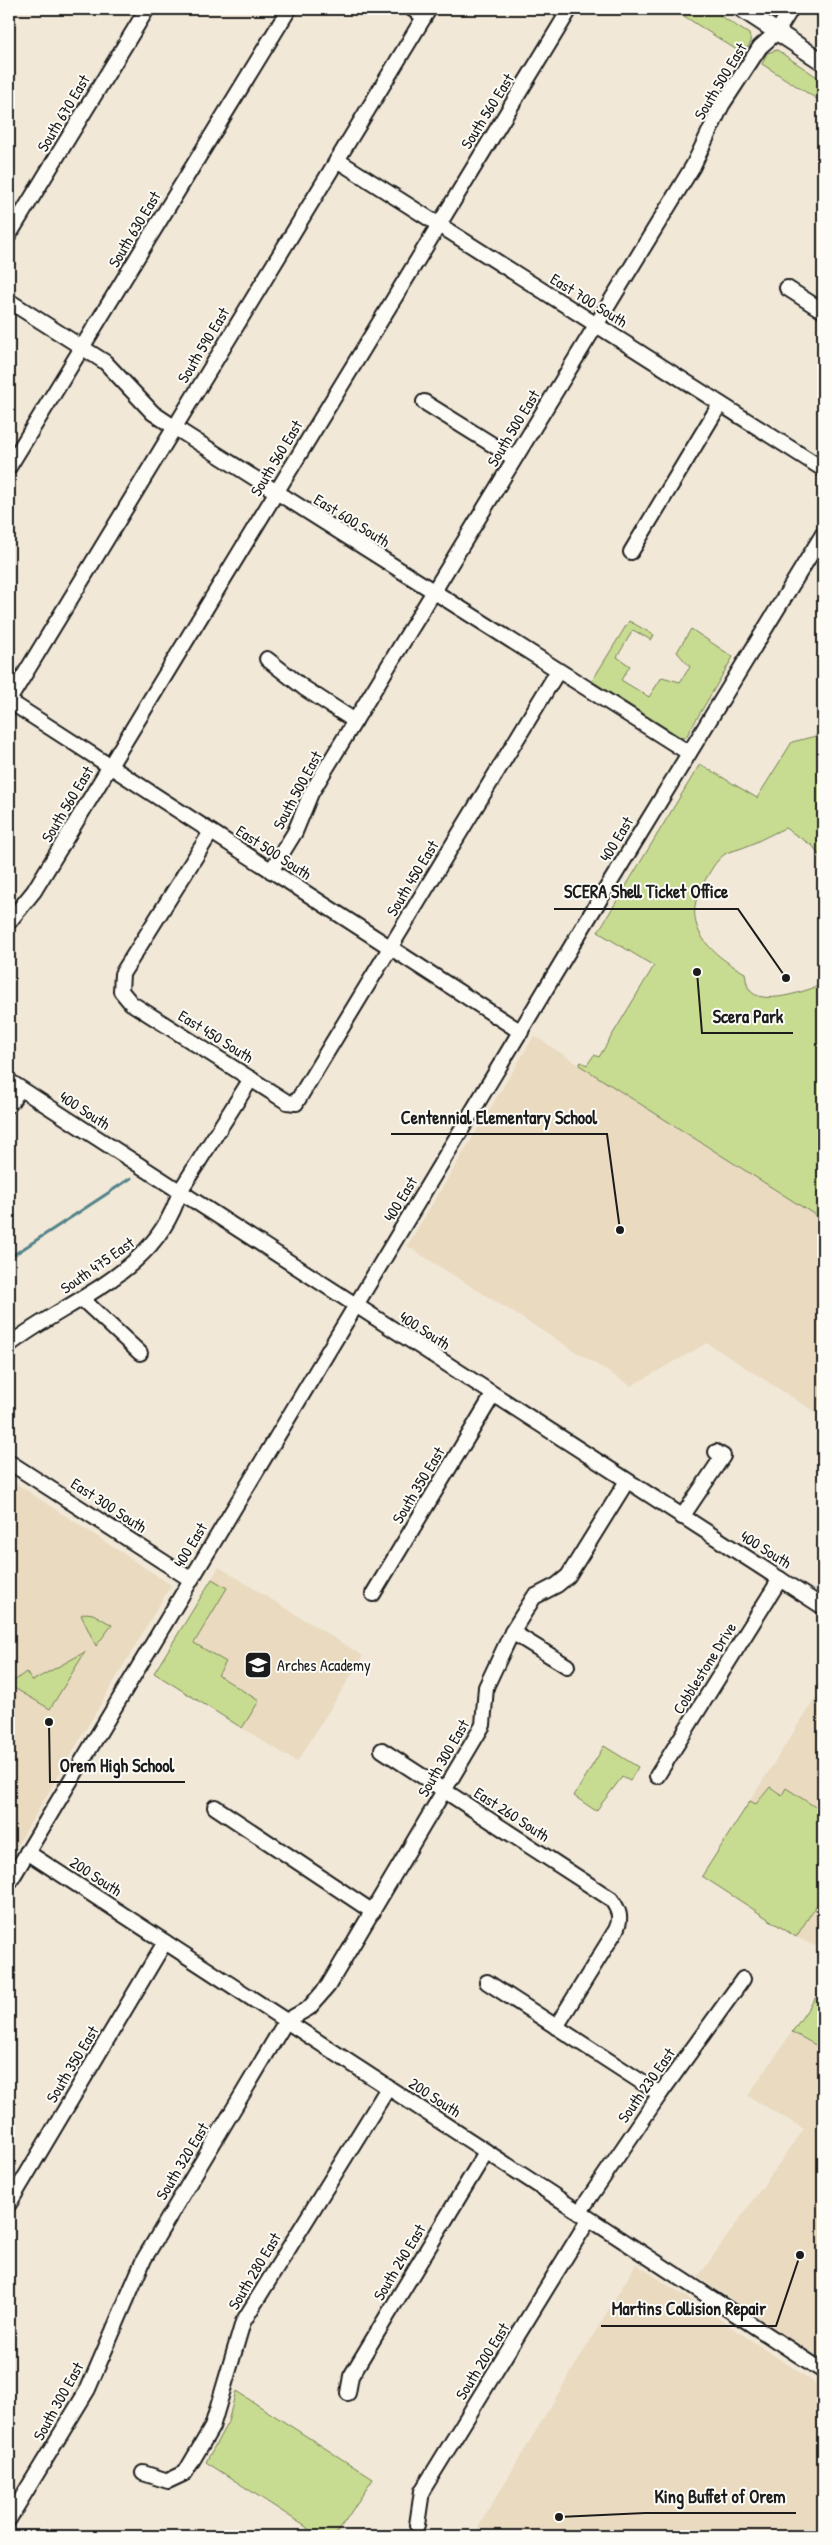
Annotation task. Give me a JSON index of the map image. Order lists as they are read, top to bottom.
{
  "streets": {
    "street": [
      "South 500 East",
      "South 560 East",
      "South 670 East",
      "South 630 East",
      "East 700 South",
      "South 590 East",
      "East 600 South",
      "400 East",
      "East 500 South",
      "South 450 East",
      "East 450 South",
      "400 South",
      "South 475 East",
      "South 350 East",
      "East 300 South",
      "Cobblestone Drive",
      "South 300 East",
      "East 260 South",
      "200 South",
      "South 230 East",
      "South 320 East",
      "South 240 East",
      "South 280 East",
      "South 200 East"
    ]
  },
  "crossings": [
    ["South 500 East", "East 700 South"],
    ["South 500 East", "East 600 South"],
    ["South 500 East", "East 500 South"],
    ["South 560 East", "East 700 South"],
    ["South 560 East", "East 600 South"],
    ["South 560 East", "East 500 South"],
    ["South 630 East", "East 600 South"],
    ["East 700 South", "South 590 East"],
    ["South 590 East", "East 600 South"],
    ["South 590 East", "East 500 South"],
    ["East 600 South", "400 East"],
    ["East 600 South", "South 450 East"],
    ["400 East", "East 500 South"],
    ["400 East", "400 South"],
    ["400 East", "East 300 South"],
    ["400 East", "200 South"],
    ["East 500 South", "South 450 East"],
    ["East 500 South", "East 450 South"],
    ["South 450 East", "East 450 South"],
    ["East 450 South", "South 475 East"],
    ["400 South", "South 475 East"],
    ["400 South", "South 350 East"],
    ["400 South", "Cobblestone Drive"],
    ["400 South", "South 300 East"],
    ["South 350 East", "200 South"],
    ["South 300 East", "East 260 South"],
    ["South 300 East", "200 South"],
    ["South 300 East", "South 320 East"],
    ["200 South", "South 230 East"],
    ["200 South", "South 320 East"],
    ["200 South", "South 240 East"],
    ["200 South", "South 280 East"],
    ["200 South", "South 200 East"],
    ["South 230 East", "South 200 East"]
  ],
  "places": {
    "other": [
      "Scera Park",
      "SCERA Shell Ticket Office",
      "Centennial Elementary School",
      "Orem High School",
      "Martins Collision Repair",
      "King Buffet of Orem"
    ],
    "school or university": ["Arches Academy"]
  }
}
